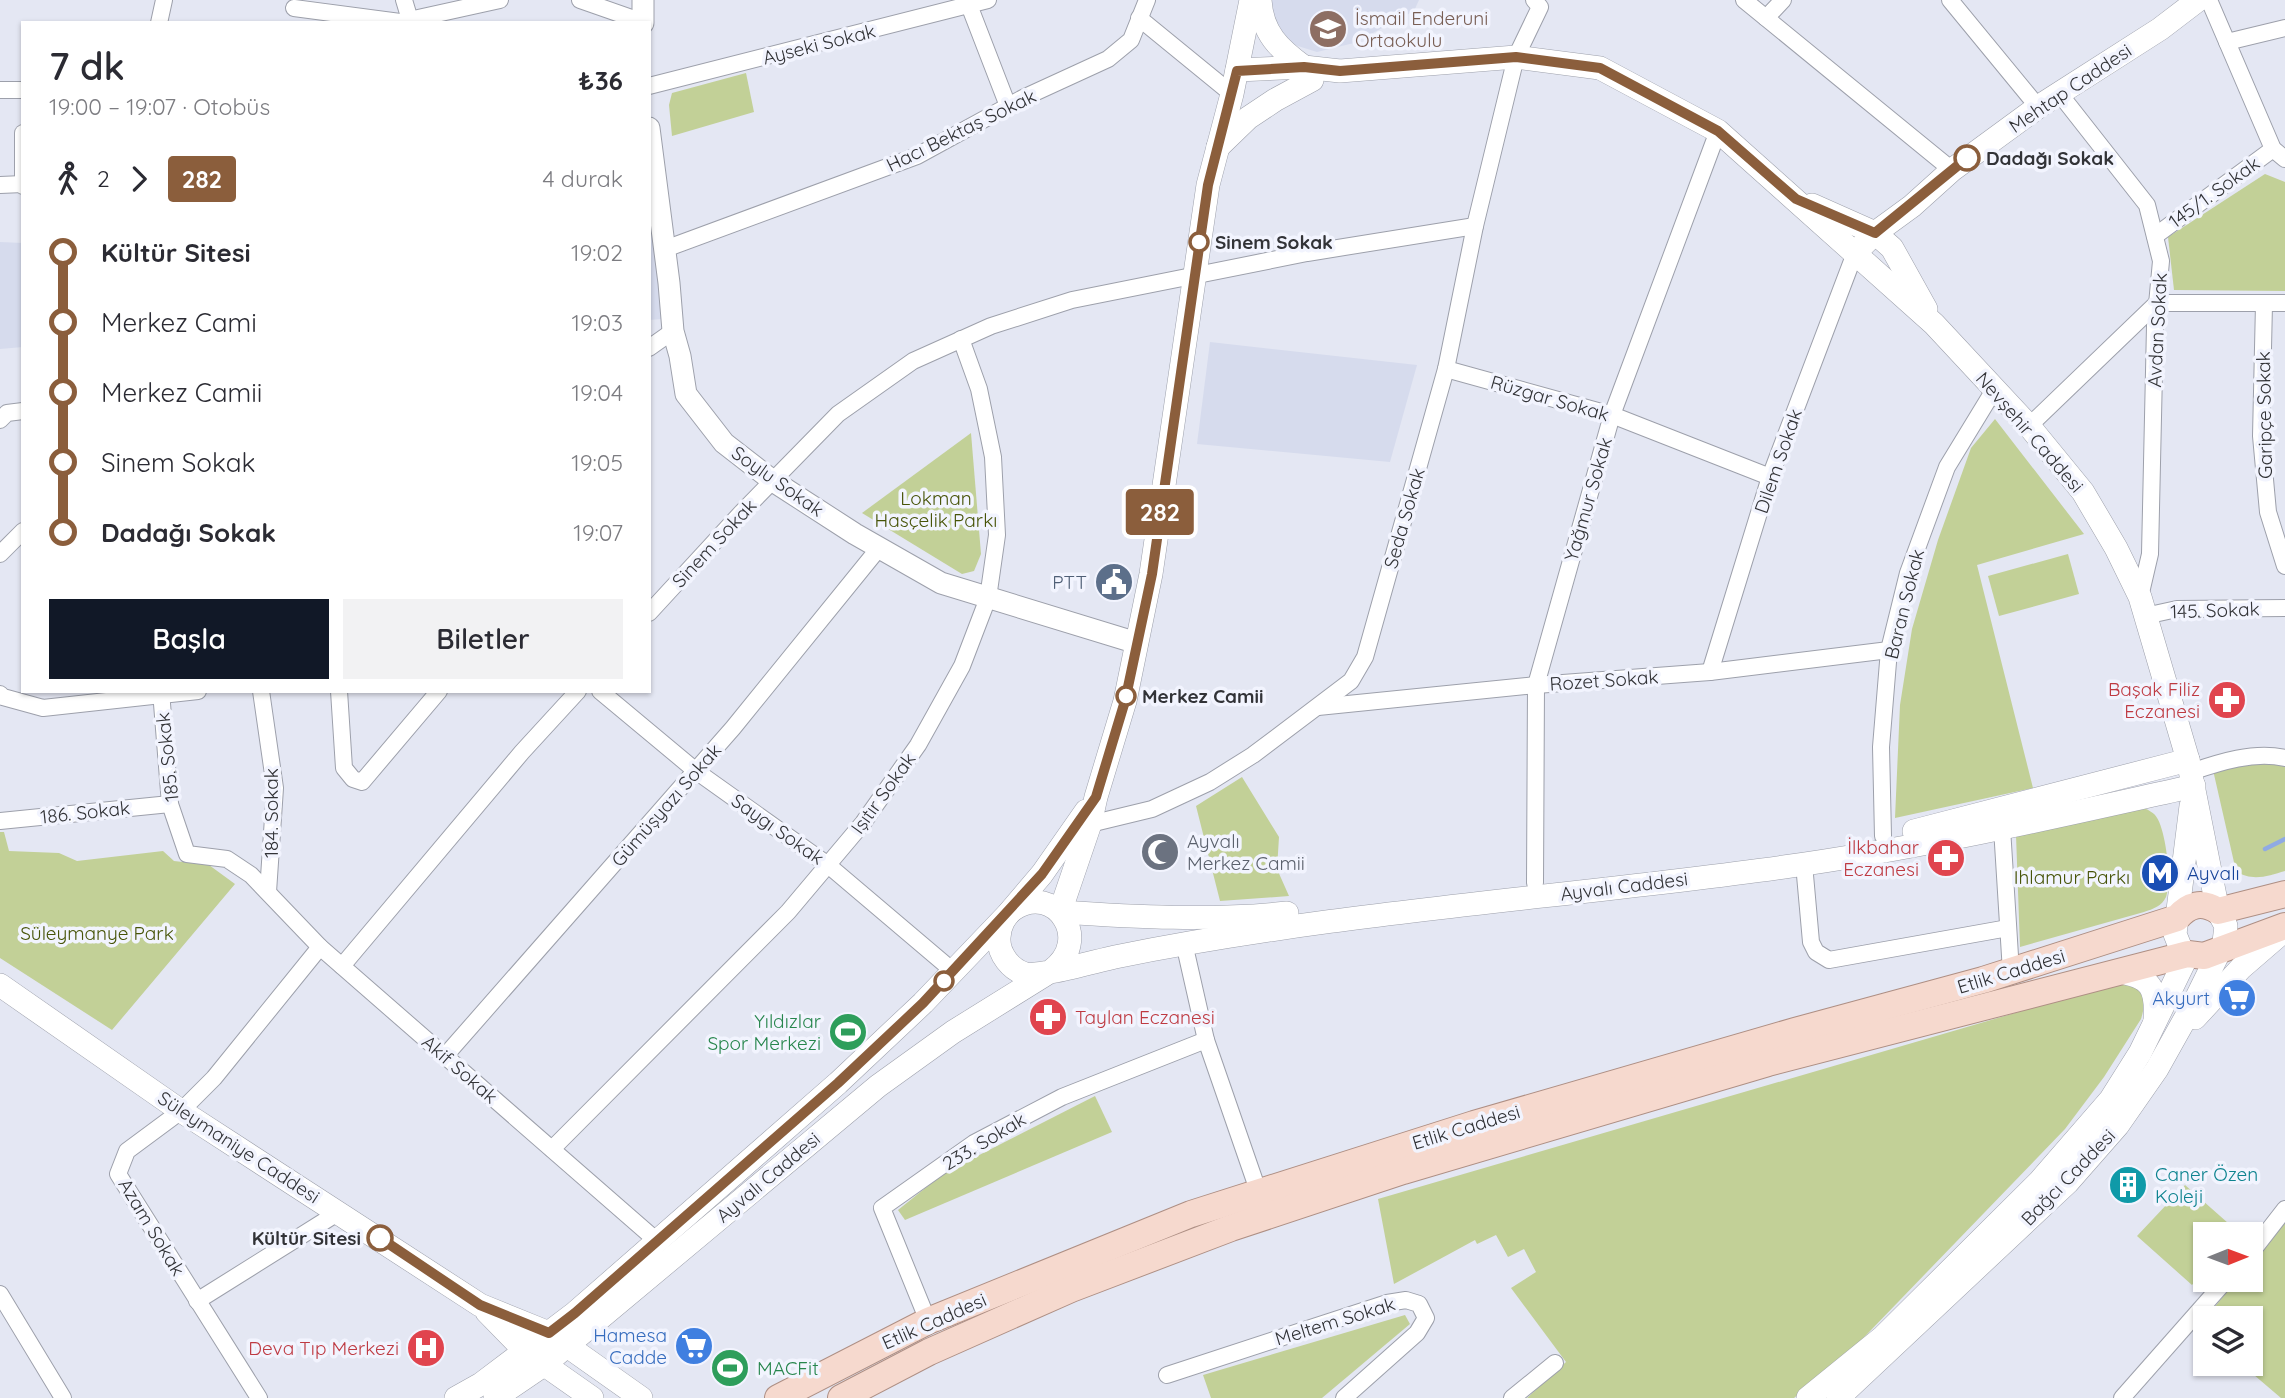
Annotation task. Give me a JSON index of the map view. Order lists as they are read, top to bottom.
{
  "streets": {
    "main road": [
      "Mehtap Caddesi",
      "Nevşehir Caddesi",
      "Ayvalı Caddesi",
      "Etlik Caddesi",
      "Süleymaniye Caddesi",
      "Bağcı Caddesi"
    ],
    "street": [
      "Ayseki Sokak",
      "Hacı Bektaş Sokak",
      "145/1. Sokak",
      "Avdan Sokak",
      "Rüzgar Sokak",
      "Garipçe Sokak",
      "Dilem Sokak",
      "Soylu Sokak",
      "Yağmur Sokak",
      "Seda Sokak",
      "Sinem Sokak",
      "Baran Sokak",
      "145. Sokak",
      "Rozet Sokak",
      "185. Sokak",
      "Işıtır Sokak",
      "Gümüşyazı Sokak",
      "186. Sokak",
      "184. Sokak",
      "Saygı Sokak",
      "Akif Sokak",
      "233. Sokak",
      "Azam Sokak",
      "Meltem Sokak"
    ]
  },
  "crossings": [
    ["Mehtap Caddesi", "Avdan Sokak"],
    ["Hacı Bektaş Sokak", "Soylu Sokak"],
    ["145/1. Sokak", "Avdan Sokak"],
    ["Avdan Sokak", "Nevşehir Caddesi"],
    ["Avdan Sokak", "145. Sokak"],
    ["Rüzgar Sokak", "Dilem Sokak"],
    ["Rüzgar Sokak", "Yağmur Sokak"],
    ["Rüzgar Sokak", "Seda Sokak"],
    ["Nevşehir Caddesi", "Dilem Sokak"],
    ["Nevşehir Caddesi", "Baran Sokak"],
    ["Nevşehir Caddesi", "145. Sokak"],
    ["Nevşehir Caddesi", "Ayvalı Caddesi"],
    ["Nevşehir Caddesi", "Etlik Caddesi"],
    ["Nevşehir Caddesi", "Bağcı Caddesi"],
    ["Dilem Sokak", "Rozet Sokak"],
    ["Soylu Sokak", "Sinem Sokak"],
    ["Soylu Sokak", "Işıtır Sokak"],
    ["Soylu Sokak", "Gümüşyazı Sokak"],
    ["Yağmur Sokak", "Rozet Sokak"],
    ["Yağmur Sokak", "Ayvalı Caddesi"],
    ["Seda Sokak", "Sinem Sokak"],
    ["Seda Sokak", "Rozet Sokak"],
    ["Sinem Sokak", "Işıtır Sokak"],
    ["Baran Sokak", "Rozet Sokak"],
    ["Baran Sokak", "Ayvalı Caddesi"],
    ["185. Sokak", "186. Sokak"],
    ["185. Sokak", "184. Sokak"],
    ["185. Sokak", "Akif Sokak"],
    ["Işıtır Sokak", "Saygı Sokak"],
    ["Işıtır Sokak", "Akif Sokak"],
    ["Gümüşyazı Sokak", "Saygı Sokak"],
    ["Gümüşyazı Sokak", "Akif Sokak"],
    ["184. Sokak", "Akif Sokak"],
    ["Saygı Sokak", "Ayvalı Caddesi"],
    ["Ayvalı Caddesi", "Akif Sokak"],
    ["Ayvalı Caddesi", "Süleymaniye Caddesi"],
    ["Etlik Caddesi", "233. Sokak"],
    ["Etlik Caddesi", "Bağcı Caddesi"],
    ["Akif Sokak", "Azam Sokak"],
    ["Süleymaniye Caddesi", "Azam Sokak"]
  ],
  "parks": ["Lokman Hasçelik Parkı", "Ihlamur Parkı", "Süleymanye Park"],
  "places": {
    "school or university": ["İsmail Enderuni Ortaokulu"],
    "other": [
      "Dadağı Sokak",
      "Sinem Sokak",
      "Merkez Camii",
      "Kültür Sitesi"
    ],
    "public building": ["PTT"],
    "pharmacy": ["Başak Filiz Eczanesi", "İlkbahar Eczanesi", "Taylan Eczanesi"],
    "mosque": ["Ayvalı Merkez Camii"],
    "metro station": ["Ayvalı"],
    "supermarket": ["Akyurt", "Hamesa Cadde"],
    "sports": ["Yıldızlar Spor Merkezi", "MACFit"],
    "building": ["Caner Özen Koleji"],
    "hospital": ["Deva Tıp Merkezi"]
  },
  "lines": ["bus line 282"],
  "north": "right",
  "page": {
    "on_map": "282",
    "heading": ["7 dk", "19:00 – 19:07 · Otobüs", "₺36"],
    "legs": ["2", "282", "4 durak"],
    "list": [
      {
        "name": "Kültür Sitesi",
        "value": "19:02"
      },
      {
        "name": "Merkez Cami",
        "value": "19:03"
      },
      {
        "name": "Merkez Camii",
        "value": "19:04"
      },
      {
        "name": "Sinem Sokak",
        "value": "19:05"
      },
      {
        "name": "Dadağı Sokak",
        "value": "19:07"
      }
    ],
    "buttons": ["Başla", "Biletler"]
  }
}
